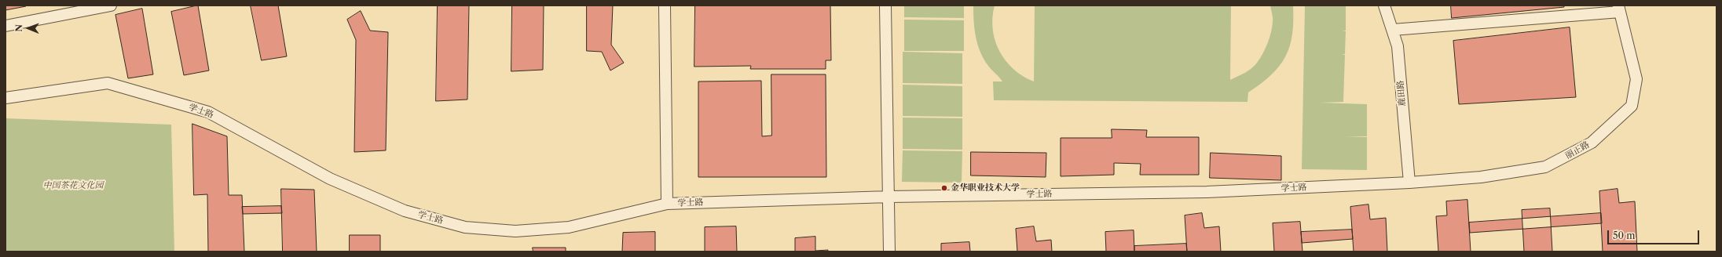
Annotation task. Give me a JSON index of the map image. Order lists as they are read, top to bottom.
{
  "streets": {
    "street": ["鹿田路", "学士路", "丽正路"]
  },
  "crossings": [
    ["鹿田路", "学士路"],
    ["鹿田路", "丽正路"],
    ["学士路", "丽正路"]
  ],
  "parks": ["中国茶花文化园"],
  "places": ["金华职业技术大学"],
  "scale_bar": "50 m",
  "north": "left"
}
